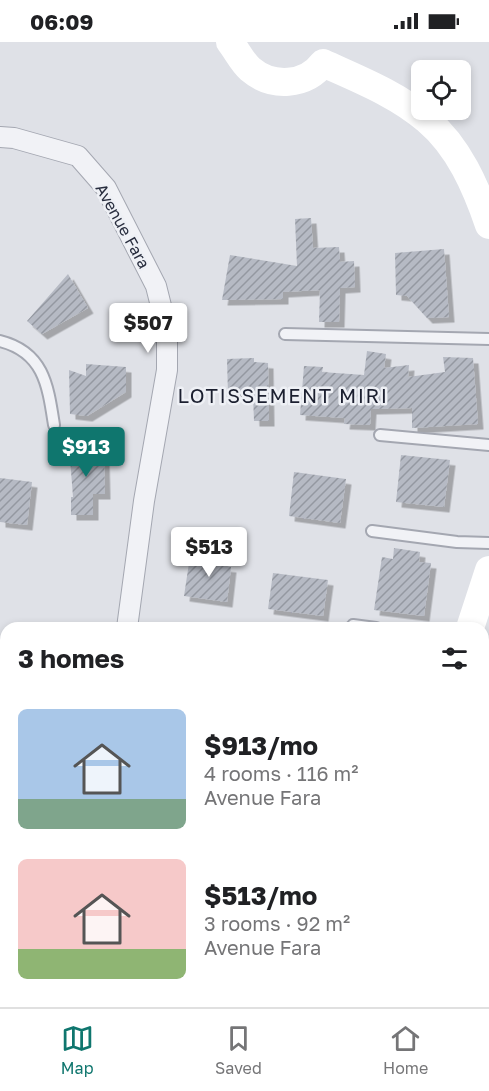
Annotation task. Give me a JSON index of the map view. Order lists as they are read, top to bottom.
{
  "streets": {
    "street": ["Avenue Fara"]
  },
  "districts": ["LOTISSEMENT MIRI"],
  "page": {
    "status": "06:09",
    "price": ["$507", "$913", "$513"],
    "heading": "3 homes",
    "list": [
      {
        "name": "$913/mo",
        "note": "4 rooms · 116 m² · Avenue Fara"
      },
      {
        "name": "$513/mo",
        "note": "3 rooms · 92 m² · Avenue Fara"
      }
    ],
    "tabs": ["Map", "Saved", "Home"]
  }
}
